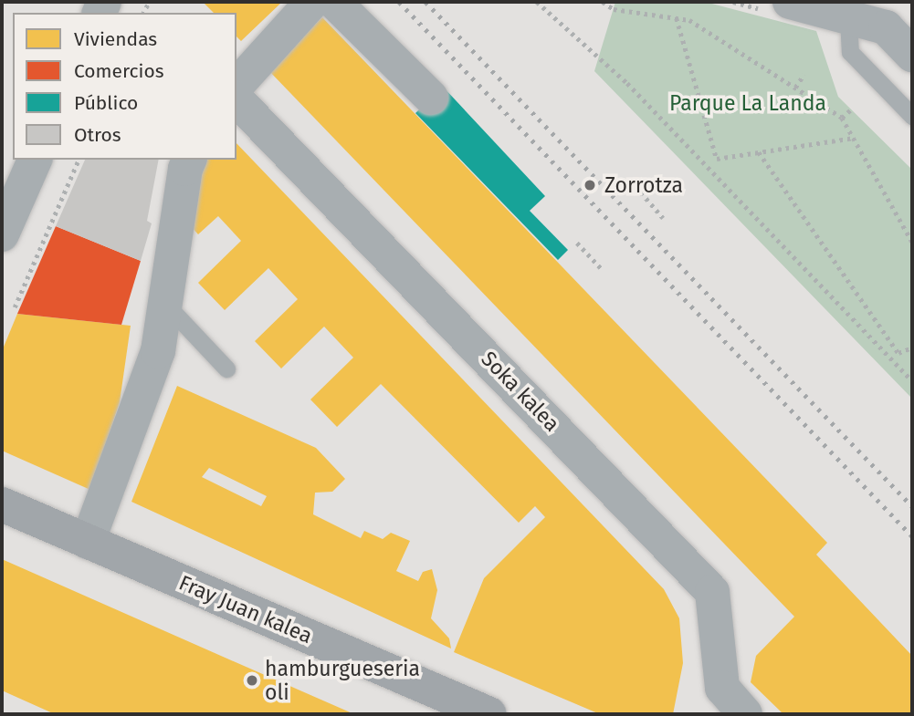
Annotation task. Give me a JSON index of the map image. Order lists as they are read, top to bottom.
{
  "streets": {
    "main road": ["Fray Juan kalea"],
    "street": ["Soka kalea"]
  },
  "parks": ["Parque La Landa"],
  "places": ["Zorrotza", "hamburgueseria oli"],
  "legend": [
    "Viviendas",
    "Comercios",
    "Público",
    "Otros"
  ]
}
